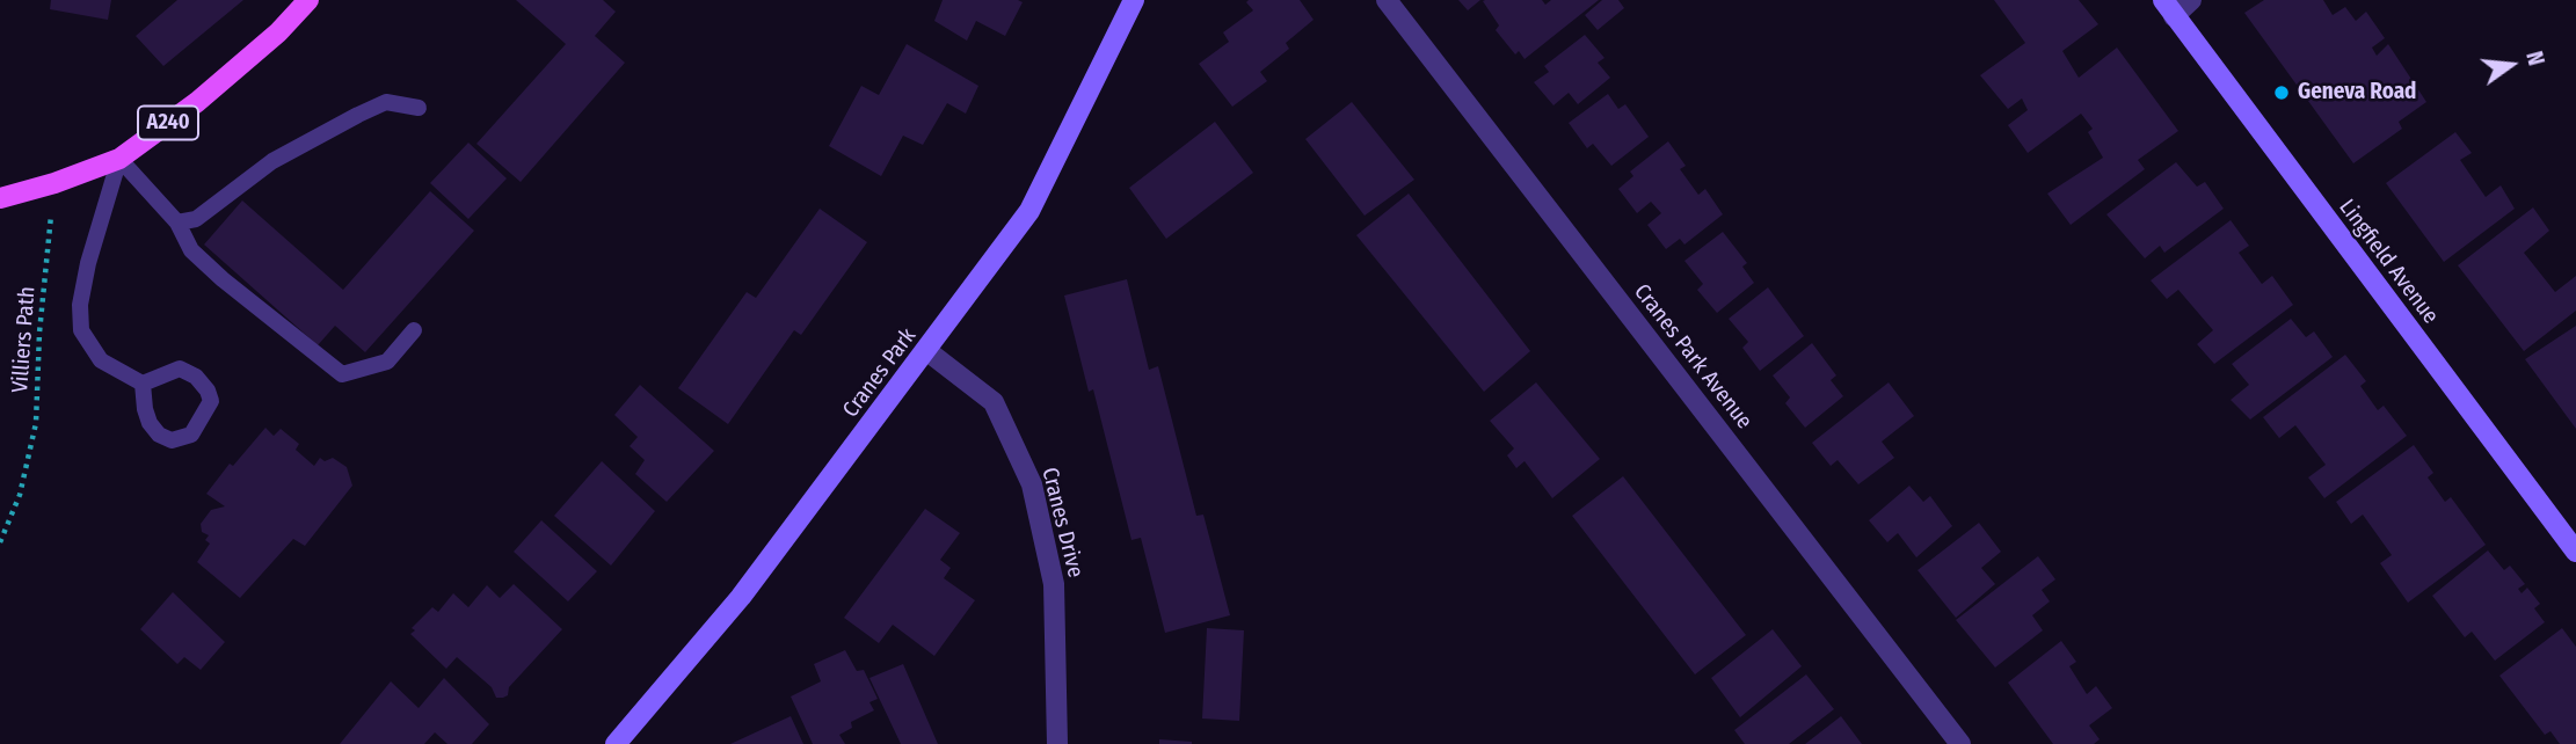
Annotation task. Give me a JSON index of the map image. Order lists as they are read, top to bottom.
{
  "streets": {
    "main road": ["A240"],
    "street": [
      "Lingfield Avenue",
      "Cranes Park Avenue",
      "Cranes Park",
      "Cranes Drive"
    ],
    "path": ["Villiers Path"]
  },
  "crossings": [
    ["A240", "Villiers Path"],
    ["Cranes Park", "Cranes Drive"]
  ],
  "places": ["Geneva Road"],
  "north": "right"
}
